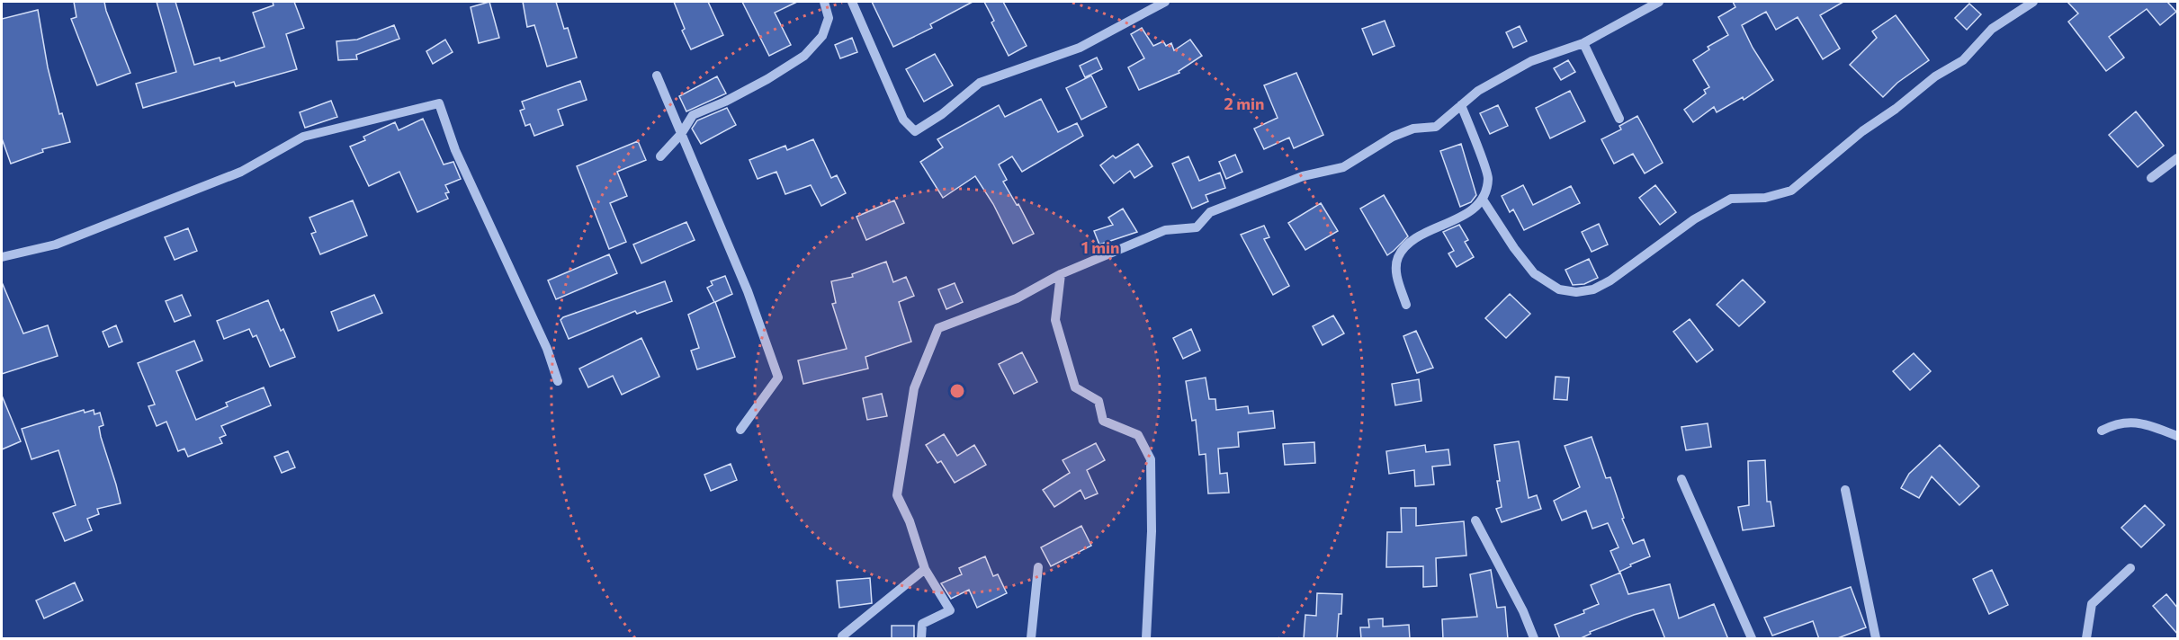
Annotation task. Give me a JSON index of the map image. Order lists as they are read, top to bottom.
{
  "rings": ["2 min", "1 min"]
}
